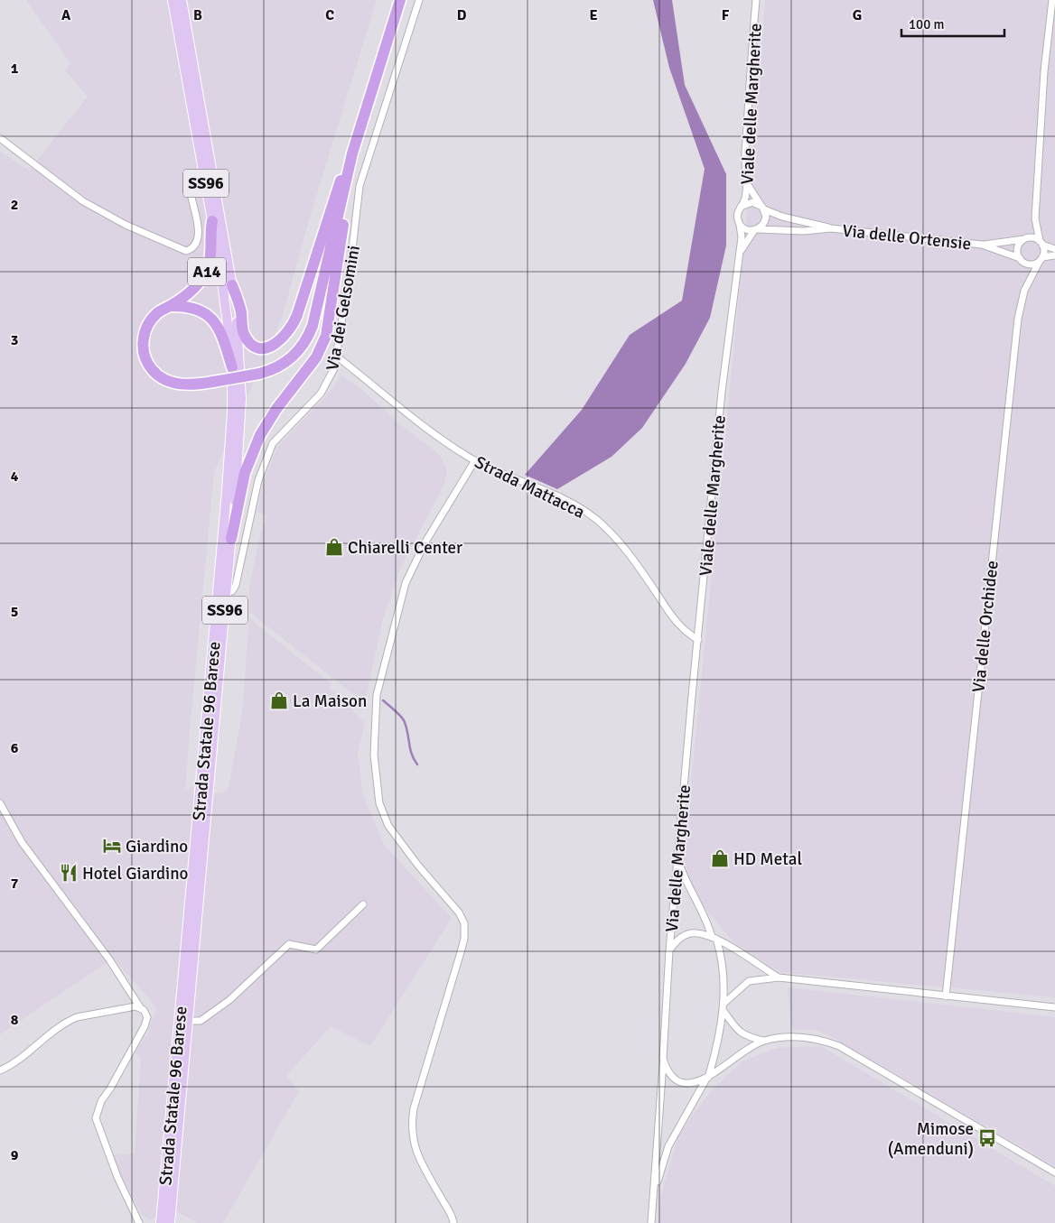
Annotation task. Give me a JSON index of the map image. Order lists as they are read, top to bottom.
{
  "streets": {
    "highway": ["A14"],
    "main road": ["SS96", "Strada Statale 96 Barese"],
    "street": [
      "Viale delle Margherite",
      "Via delle Ortensie",
      "Via dei Gelsomini",
      "Strada Mattacca",
      "Via delle Orchidee",
      "Via delle Margherite"
    ]
  },
  "crossings": [
    ["Viale delle Margherite", "Via delle Ortensie"],
    ["Viale delle Margherite", "Strada Mattacca"],
    ["Viale delle Margherite", "Via delle Margherite"],
    ["Via delle Ortensie", "Via delle Orchidee"],
    ["A14", "Strada Statale 96 Barese"],
    ["Via dei Gelsomini", "Strada Mattacca"],
    ["Via dei Gelsomini", "Strada Statale 96 Barese"]
  ],
  "places": {
    "shop": ["Chiarelli Center", "La Maison", "HD Metal"],
    "hotel": ["Giardino"],
    "restaurant": ["Hotel Giardino"],
    "bus stop": ["Mimose (Amenduni)"]
  },
  "scale_bar": "100 m",
  "grid": {
    "columns": [
      "A",
      "B",
      "C",
      "D",
      "E",
      "F",
      "G"
    ],
    "rows": [
      "1",
      "2",
      "3",
      "4",
      "5",
      "6",
      "7",
      "8",
      "9"
    ]
  }
}
